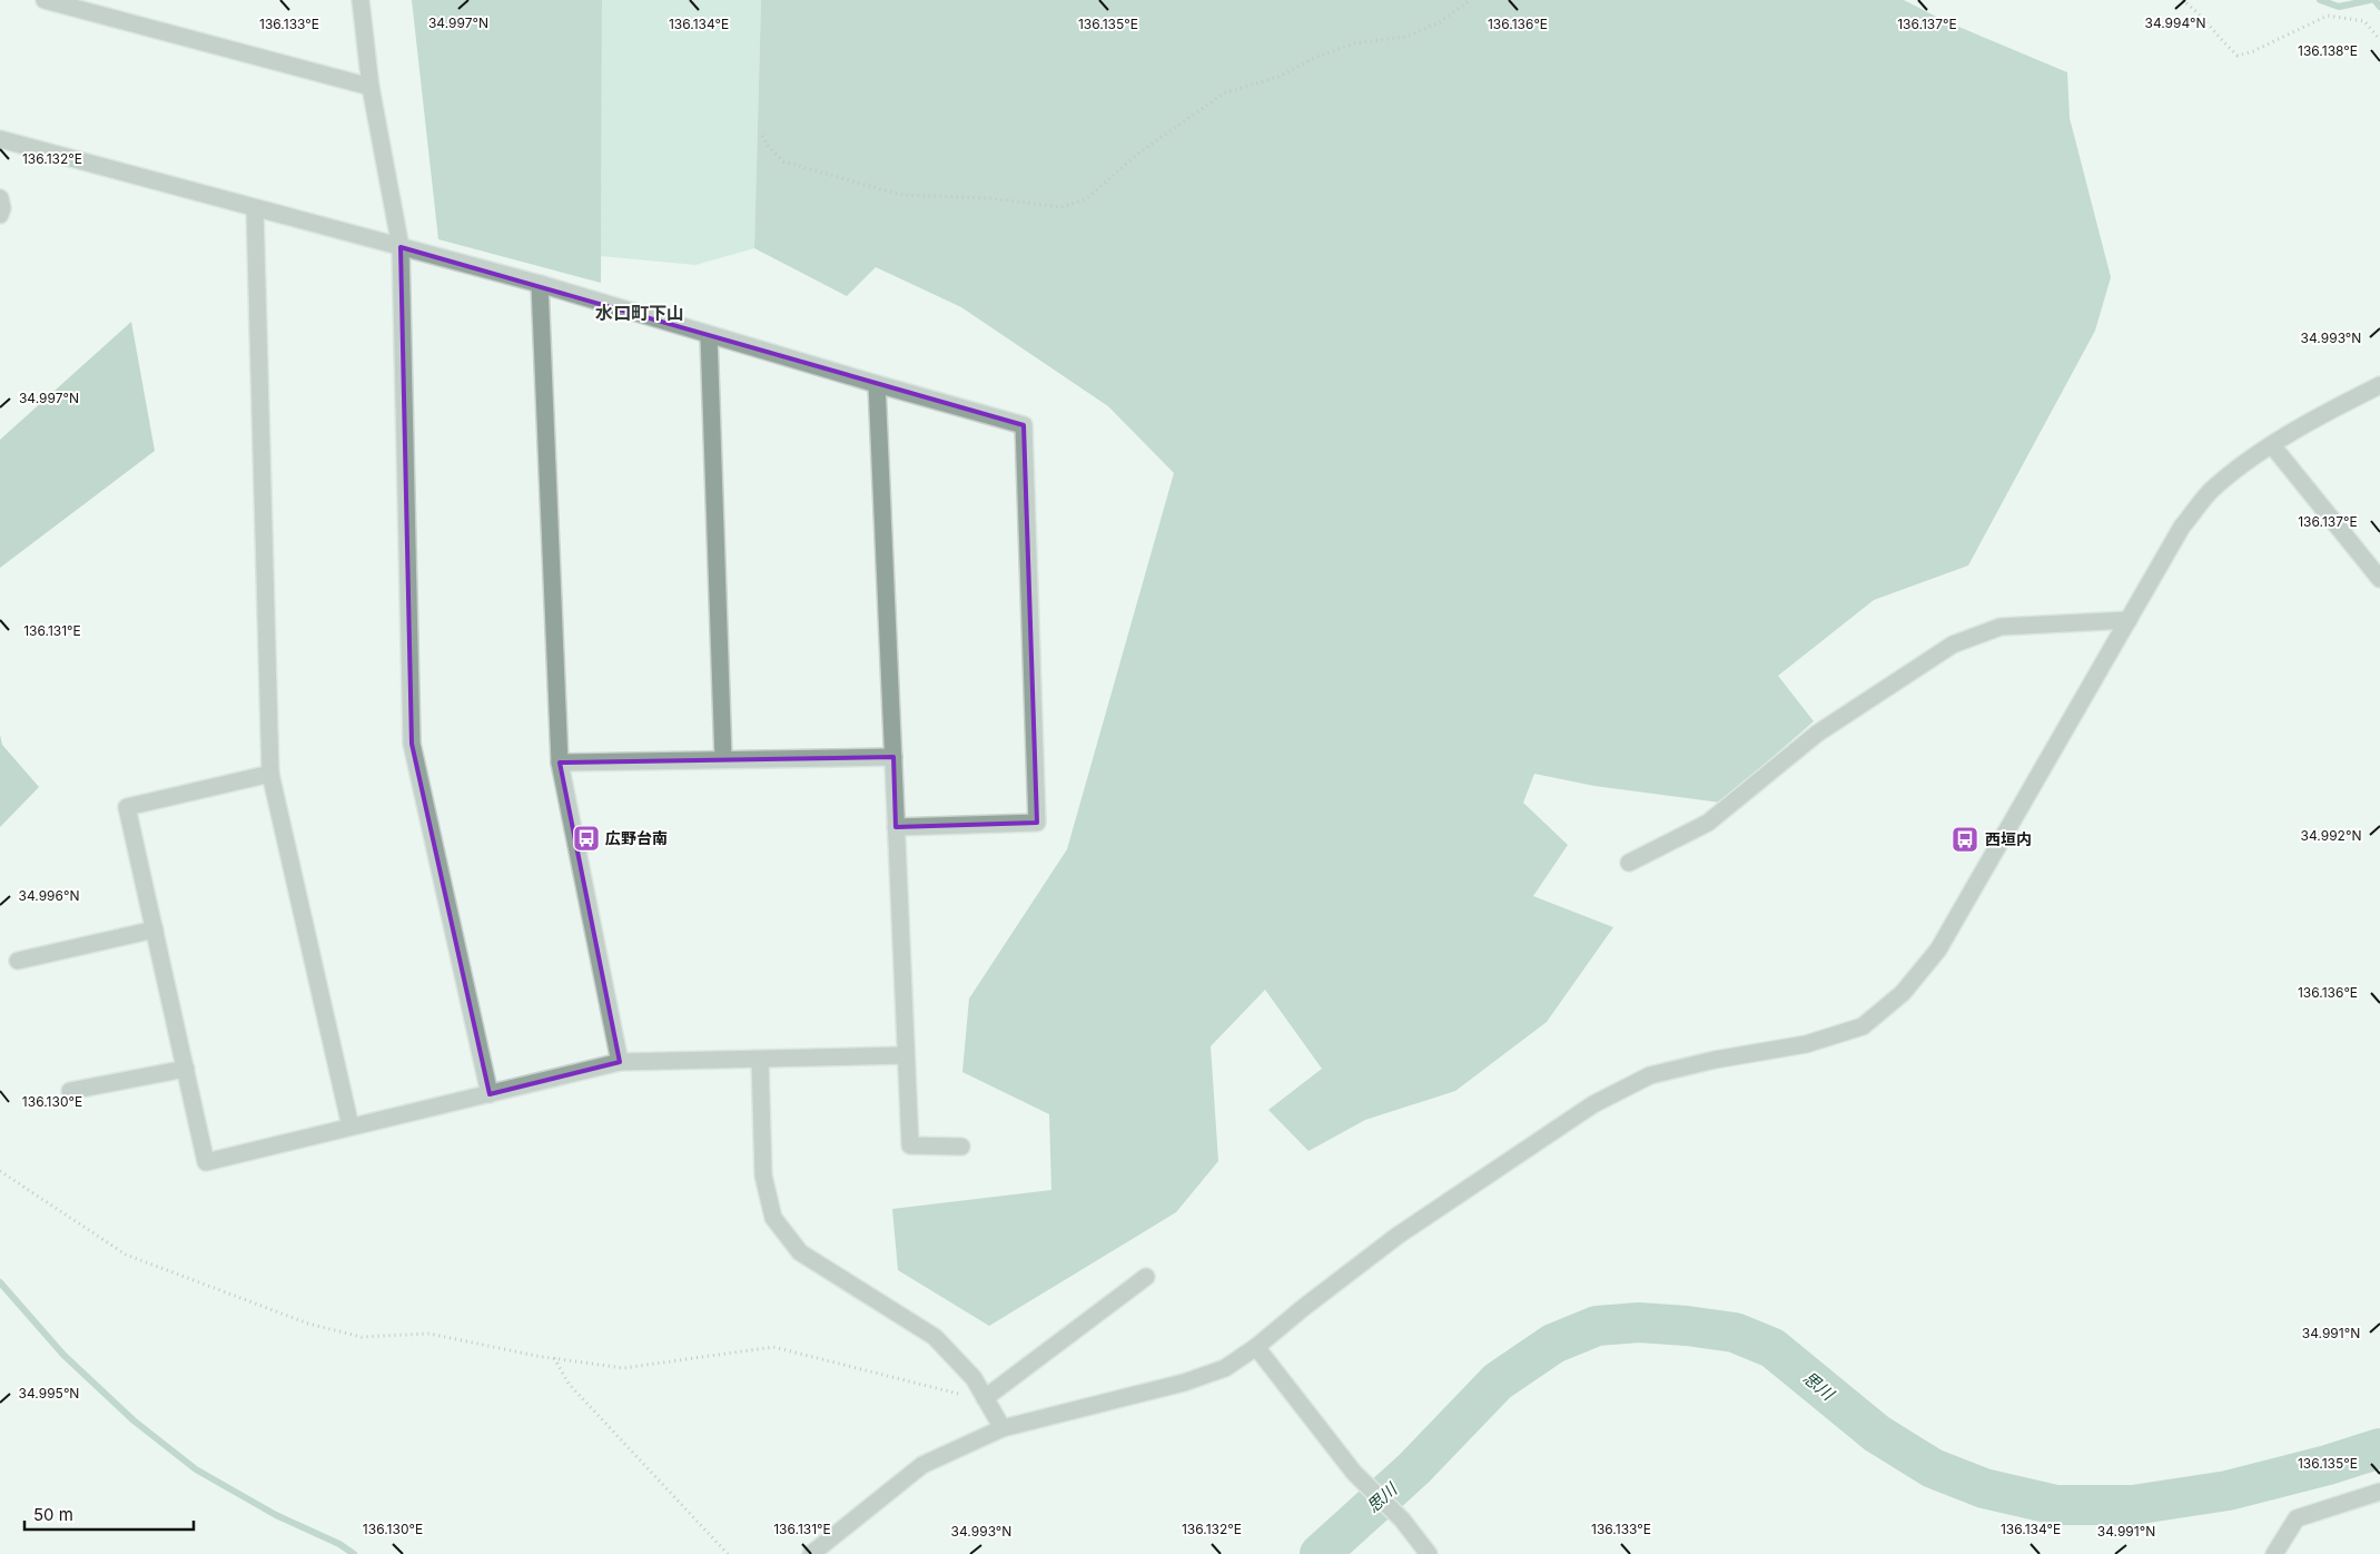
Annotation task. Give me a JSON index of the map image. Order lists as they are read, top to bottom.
{
  "districts": ["水口町下山"],
  "water": ["思川"],
  "places": {
    "bus stop": ["広野台南", "西垣内"]
  },
  "scale_bar": "50 m",
  "coordinates": [
    "34.997°N",
    "34.994°N",
    "136.134°E",
    "136.133°E",
    "136.135°E",
    "136.136°E",
    "136.137°E",
    "136.138°E",
    "136.132°E",
    "34.993°N",
    "136.131°E",
    "34.992°N",
    "34.996°N",
    "136.130°E",
    "34.991°N",
    "34.995°N"
  ]
}
